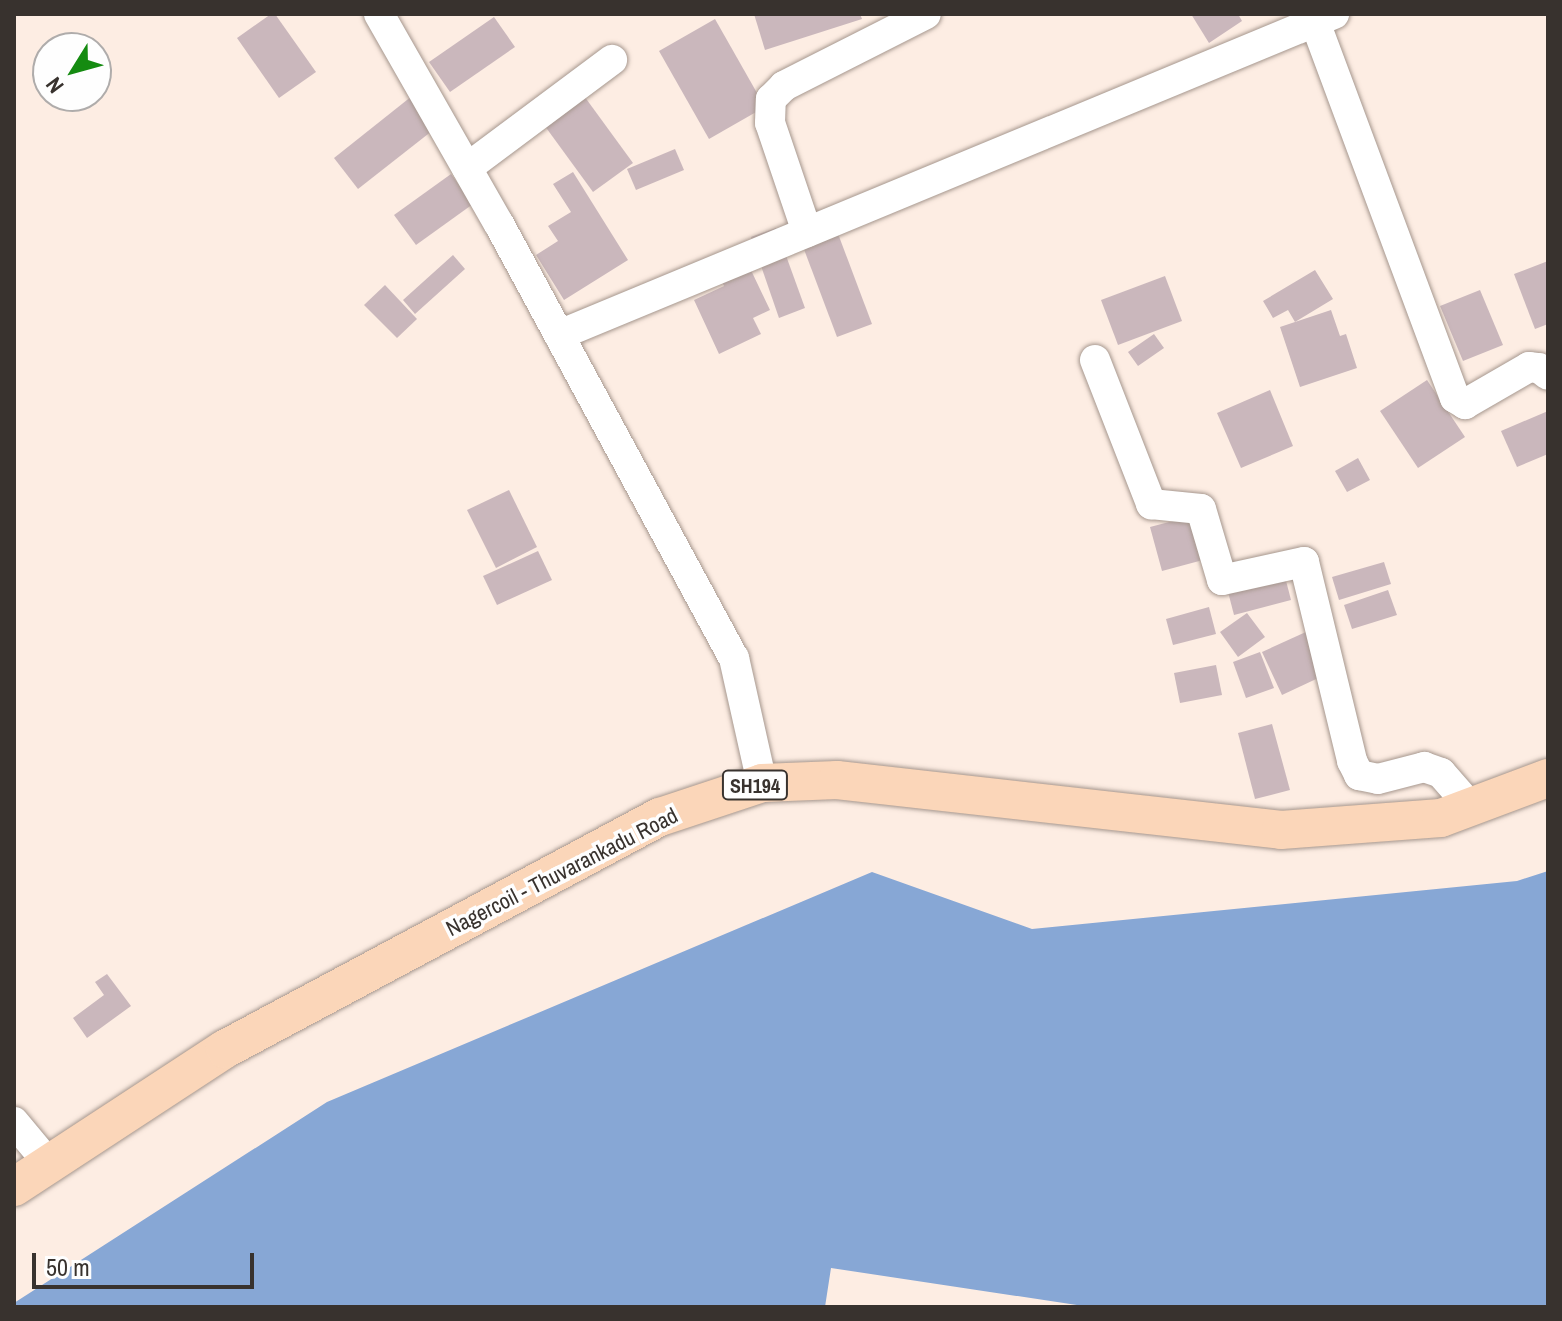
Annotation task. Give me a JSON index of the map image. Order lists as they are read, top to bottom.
{
  "streets": {
    "main road": ["SH194", "Nagercoil - Thuvarankadu Road"]
  },
  "scale_bar": "50 m",
  "north": "bottom left"
}
